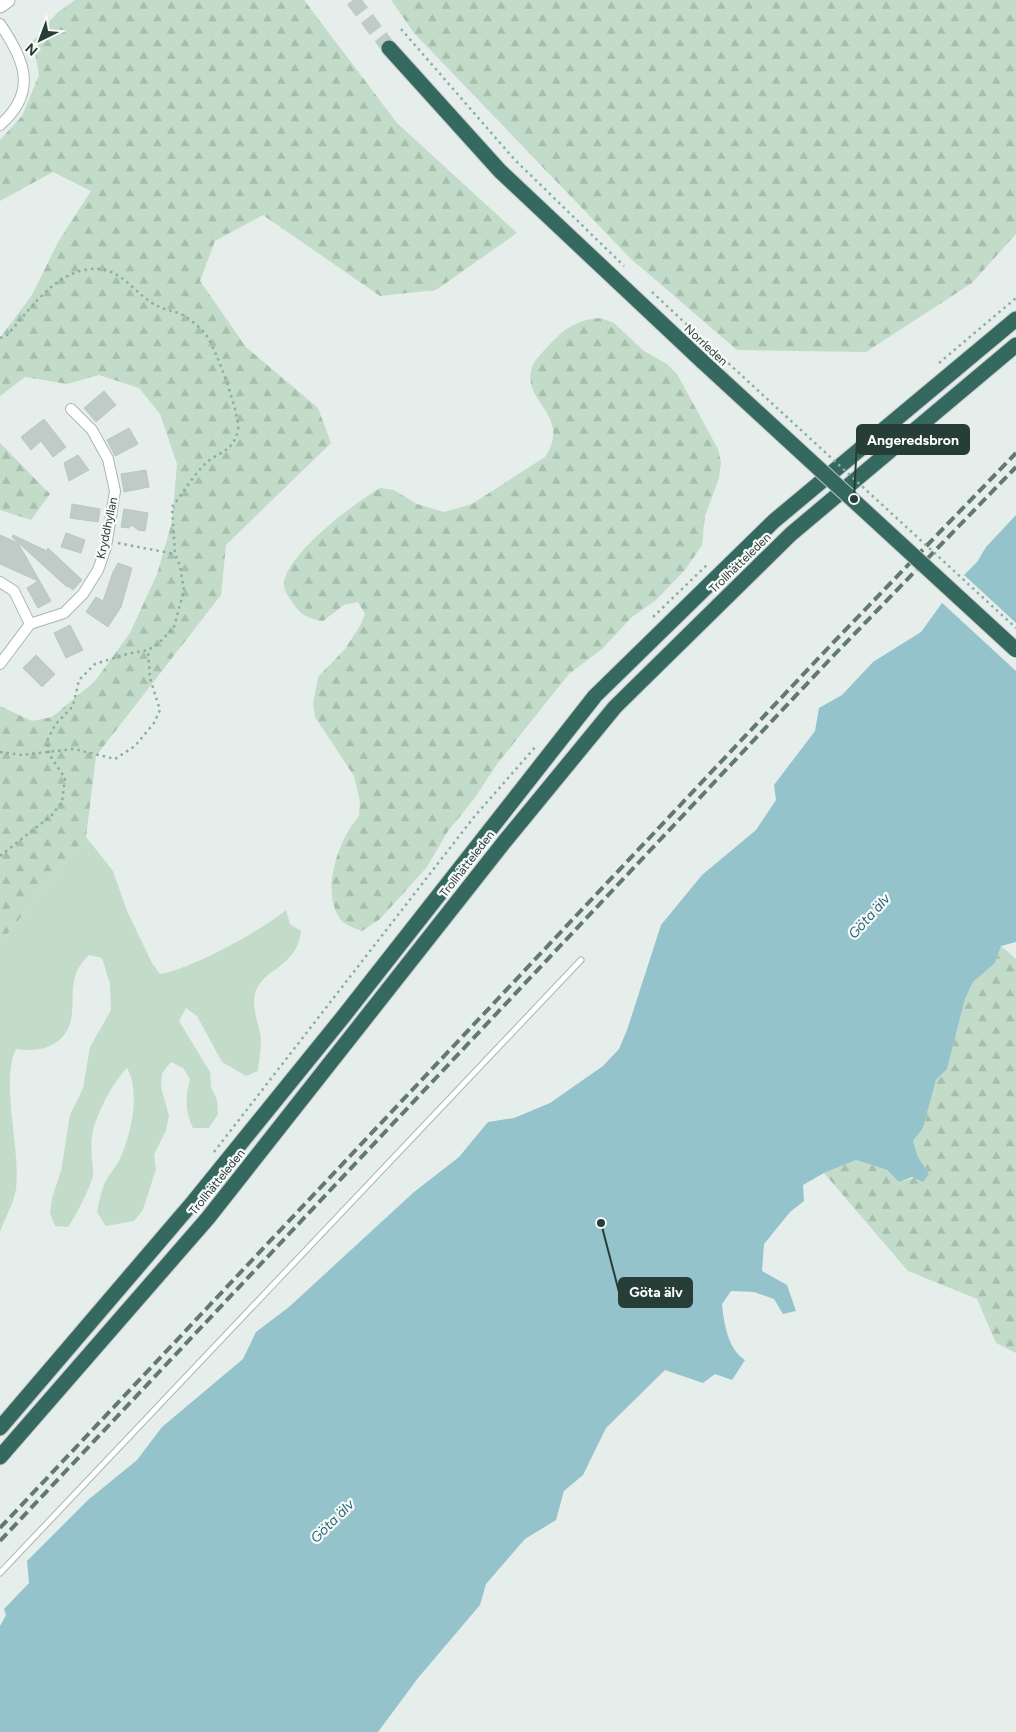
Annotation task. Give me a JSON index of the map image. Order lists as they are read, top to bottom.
{
  "streets": {
    "highway": ["Norrleden", "Trollhätteleden"],
    "street": ["Kryddhyllan"]
  },
  "water": ["Göta älv"],
  "places": ["Angeredsbron", "Göta älv"],
  "north": "bottom left"
}
